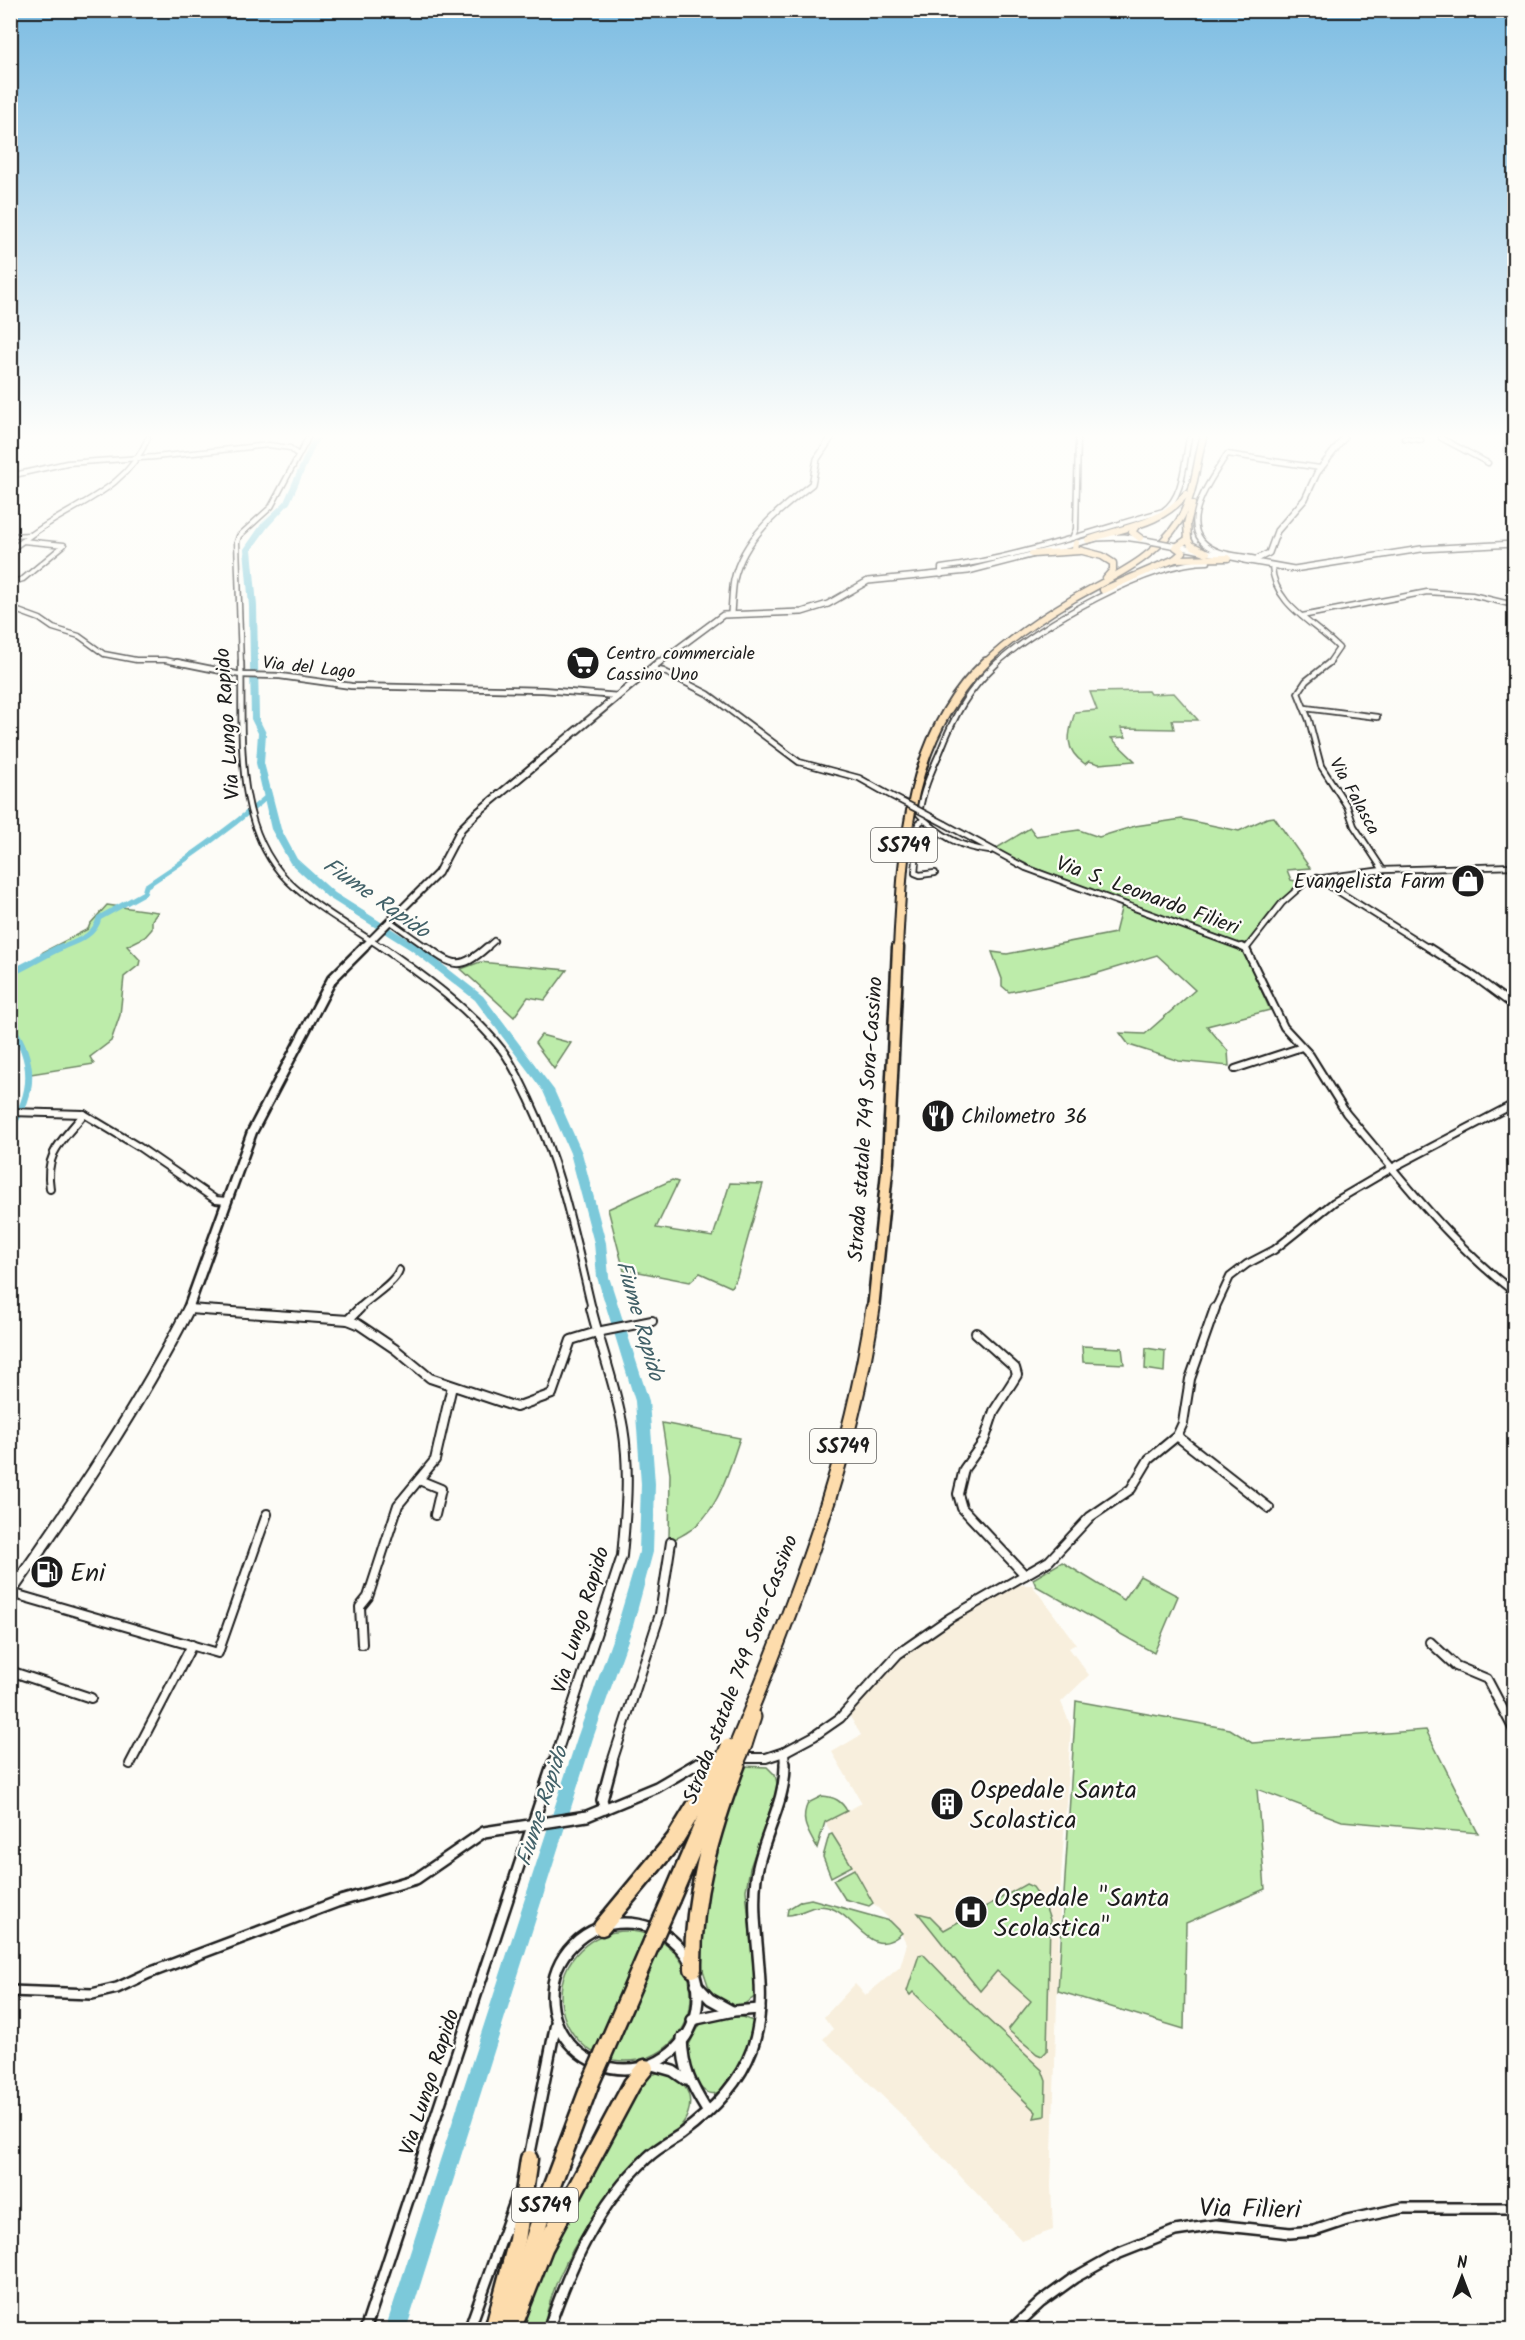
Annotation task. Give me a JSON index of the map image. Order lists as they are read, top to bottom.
{
  "streets": {
    "highway": ["SS749", "Strada statale 749 Sora-Cassino"],
    "street": [
      "Via del Lago",
      "Via Lungo Rapido",
      "Via Falasca",
      "Via S. Leonardo Filieri",
      "Via Filieri"
    ]
  },
  "crossings": [
    ["Via del Lago", "Via Lungo Rapido"]
  ],
  "water": ["Fiume Rapido"],
  "places": {
    "supermarket": ["Centro commerciale Cassino Uno"],
    "shop": ["Evangelista Farm"],
    "restaurant": ["Chilometro 36"],
    "fuel station": ["Eni"],
    "building": ["Ospedale Santa Scolastica"],
    "hospital": ["Ospedale \"Santa Scolastica\""]
  },
  "north": "top"
}
